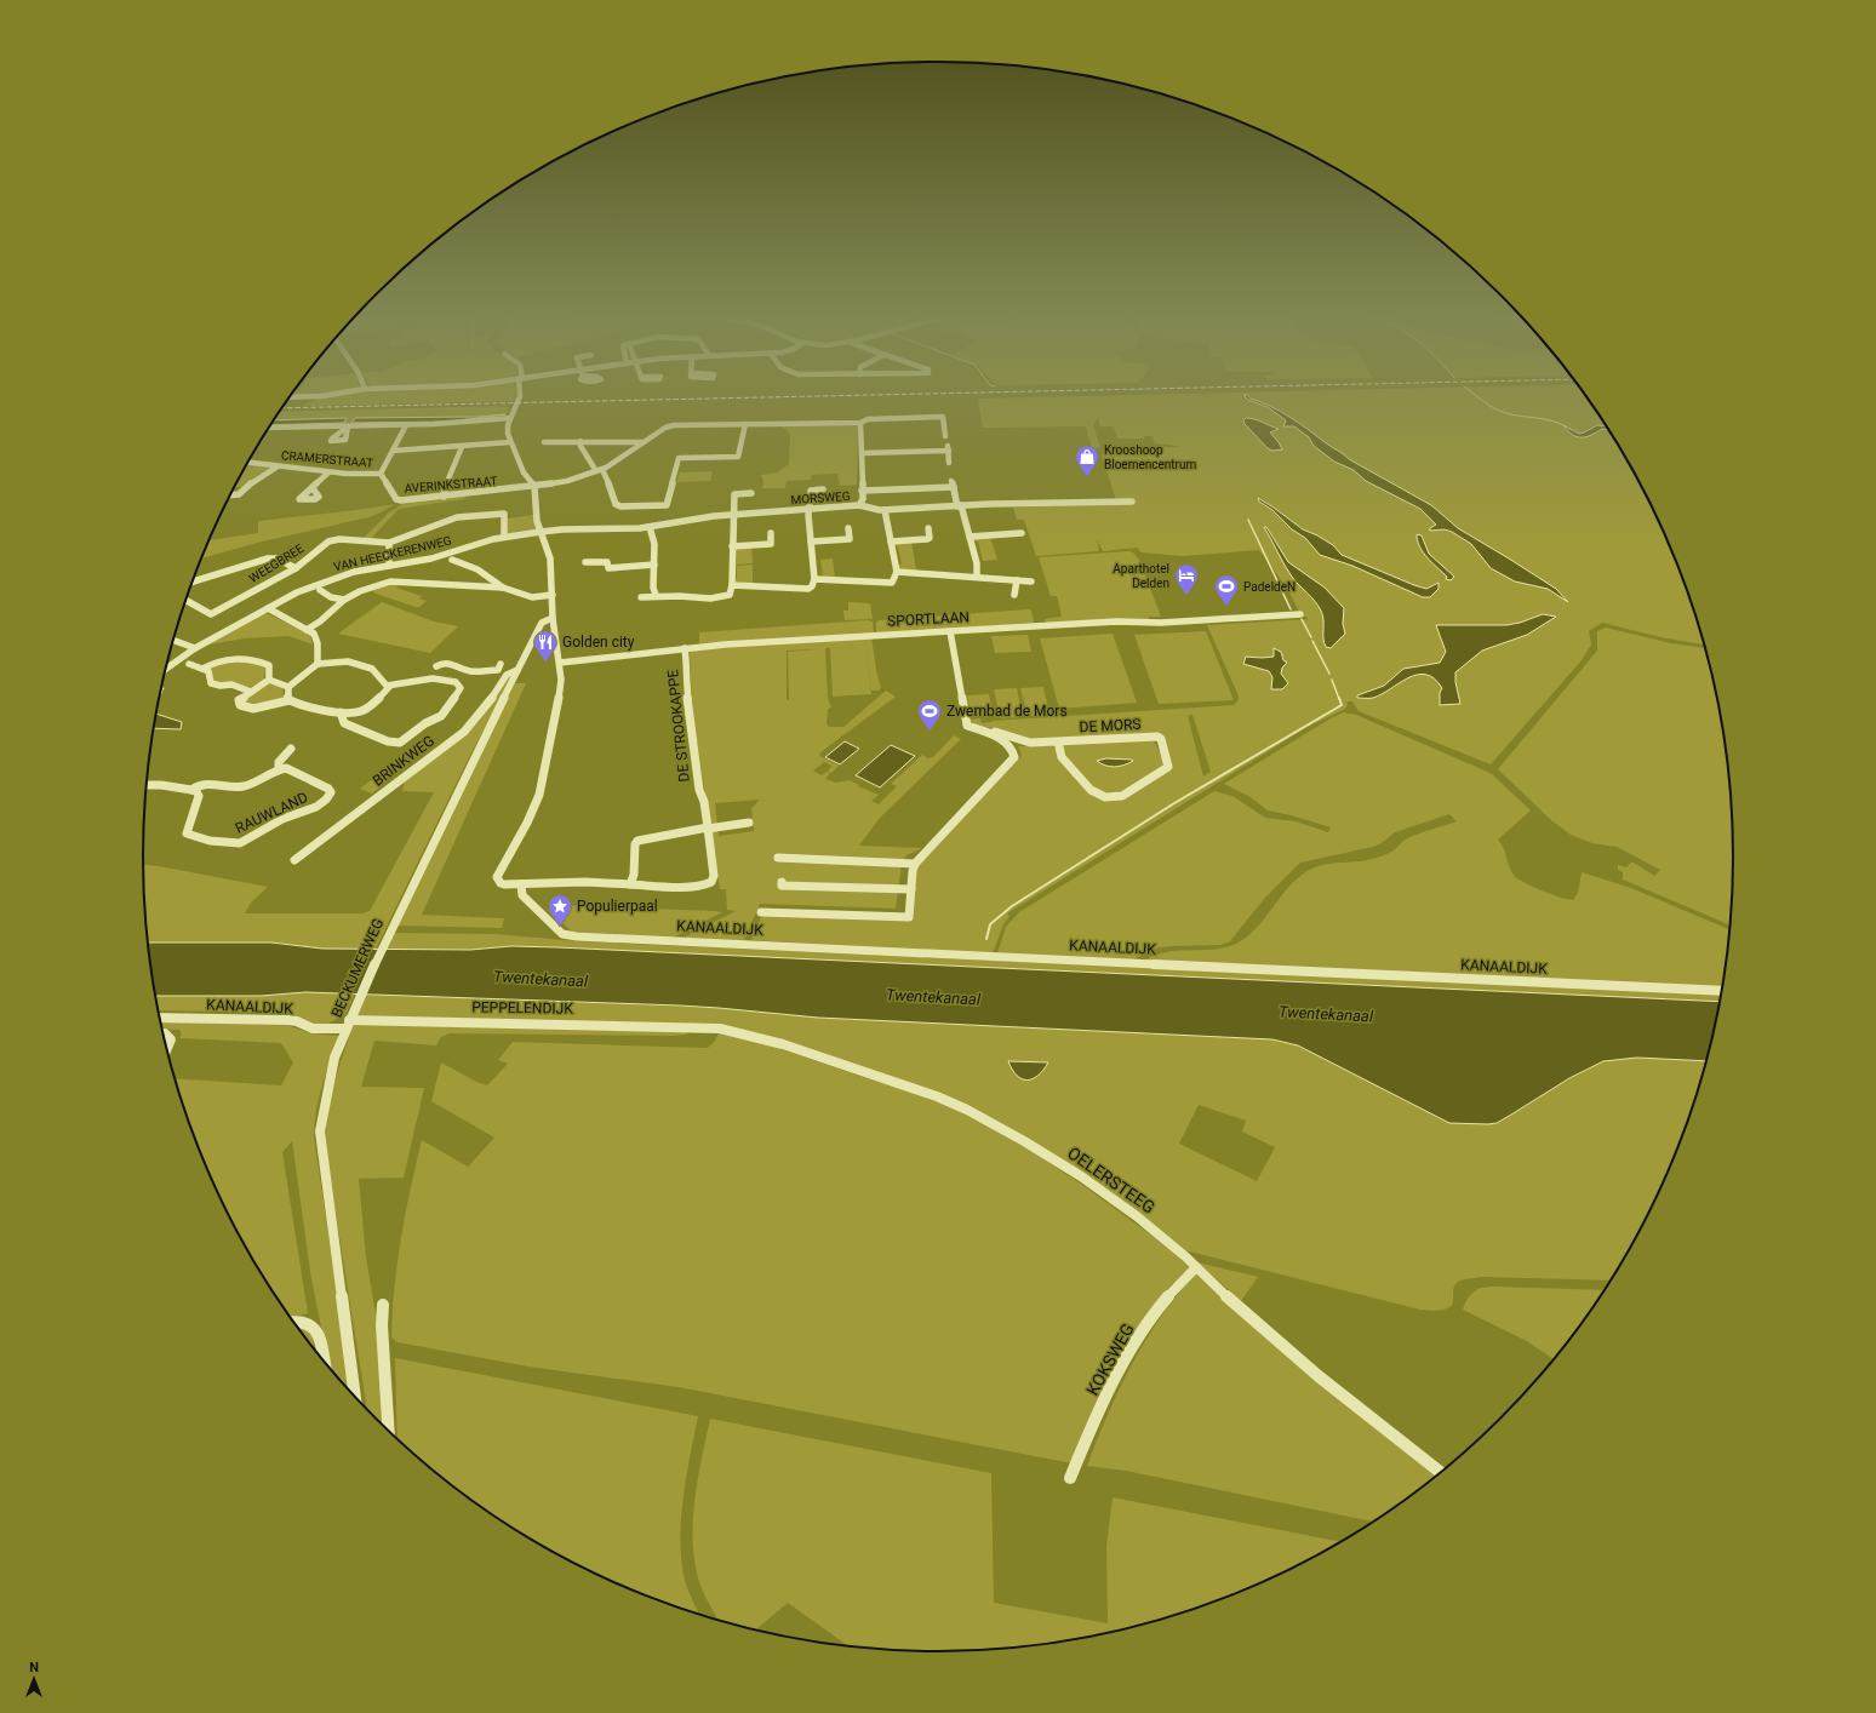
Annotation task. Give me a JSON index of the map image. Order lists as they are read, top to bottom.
{
  "streets": {
    "street": [
      "CRAMERSTRAAT",
      "AVERINKSTRAAT",
      "MORSWEG",
      "VAN HEECKERENWEG",
      "WEEGBREE",
      "SPORTLAAN",
      "DE STROOKAPPE",
      "DE MORS",
      "BRINKWEG",
      "RAUWLAND",
      "KANAALDIJK",
      "BECKUMERWEG",
      "PEPPELENDIJK",
      "OELERSTEEG",
      "KOKSWEG"
    ]
  },
  "crossings": [
    ["CRAMERSTRAAT", "AVERINKSTRAAT"],
    ["MORSWEG", "VAN HEECKERENWEG"],
    ["SPORTLAAN", "DE STROOKAPPE"],
    ["BRINKWEG", "BECKUMERWEG"],
    ["KANAALDIJK", "BECKUMERWEG"],
    ["KANAALDIJK", "PEPPELENDIJK"],
    ["BECKUMERWEG", "PEPPELENDIJK"],
    ["PEPPELENDIJK", "OELERSTEEG"],
    ["OELERSTEEG", "KOKSWEG"]
  ],
  "water": ["Twentekanaal"],
  "places": {
    "shop": ["Krooshoop Bloemencentrum"],
    "hotel": ["Aparthotel Delden"],
    "sports": ["PadeldeN", "Zwembad de Mors"],
    "restaurant": ["Golden city"],
    "place": ["Populierpaal"]
  },
  "north": "top"
}
